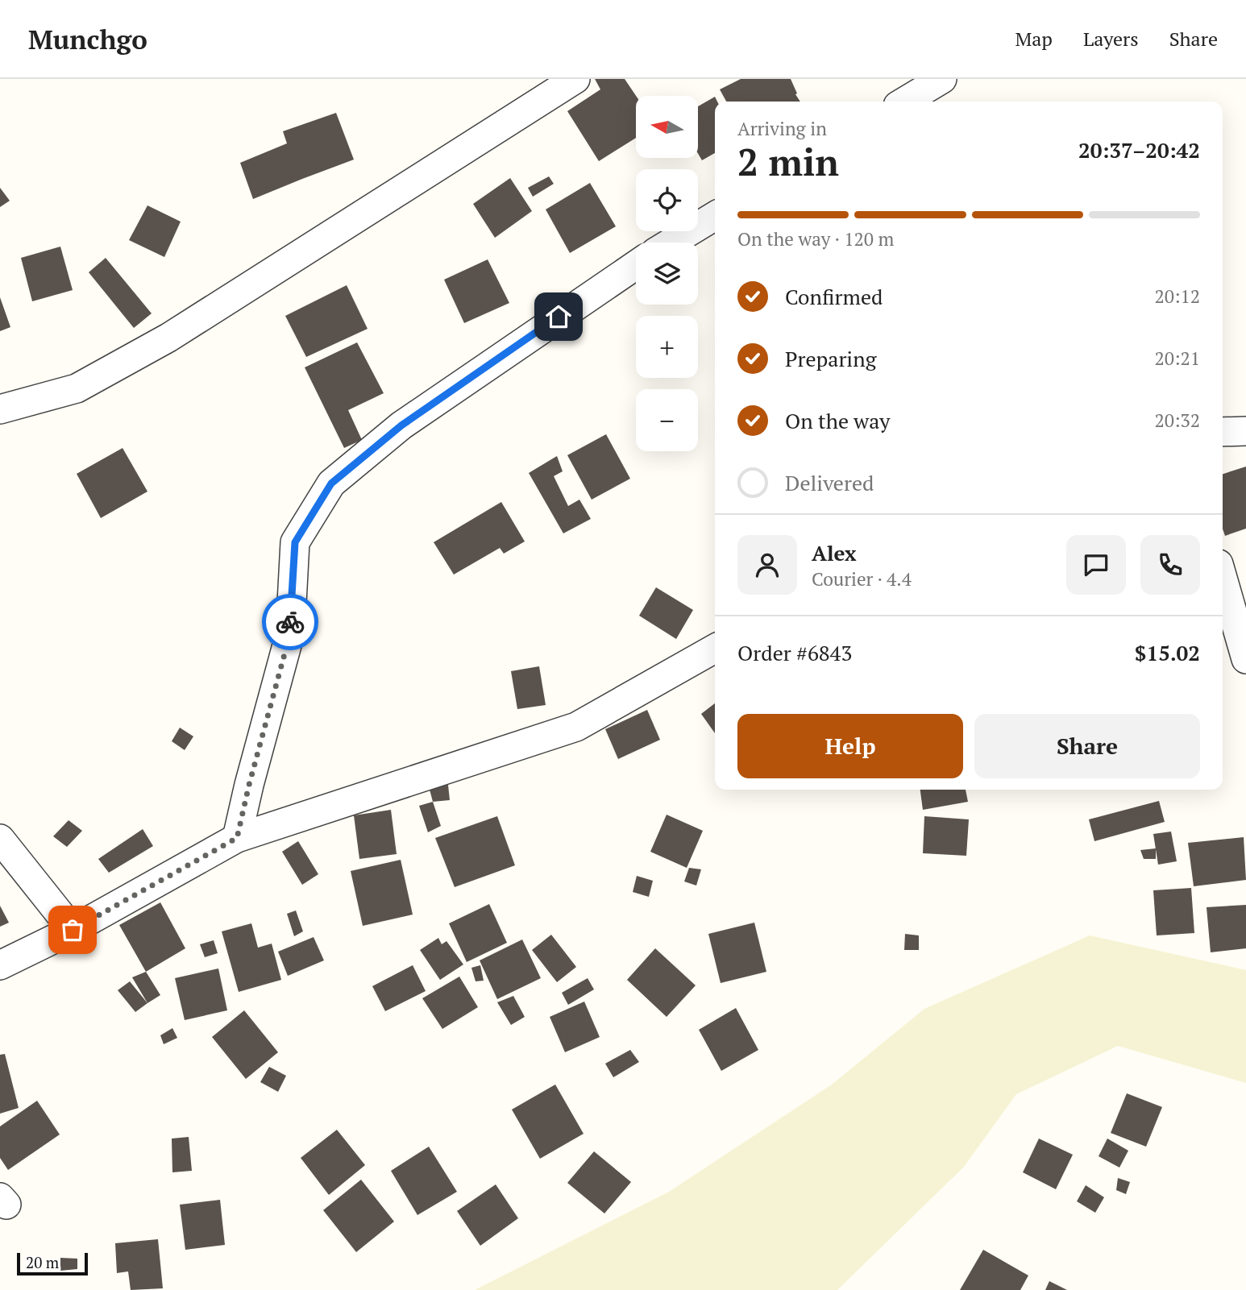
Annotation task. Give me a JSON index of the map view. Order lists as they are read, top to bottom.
{
  "scale_bar": "20 m",
  "north": "left",
  "page": {
    "header": "Munchgo",
    "nav": ["Map", "Layers", "Share"],
    "map_buttons": ["+", "−"],
    "heading": ["2 min", "Arriving in", "20:37–20:42"],
    "panel": [
      "Alex",
      "Courier · 4.4",
      "Order #6843",
      "$15.02"
    ],
    "bar": "On the way · 120 m",
    "list": [
      ["Confirmed", "20:12"],
      ["Preparing", "20:21"],
      ["On the way", "20:32"],
      "Delivered"
    ],
    "buttons": ["Help", "Share"],
    "scale": "20 m"
  }
}
